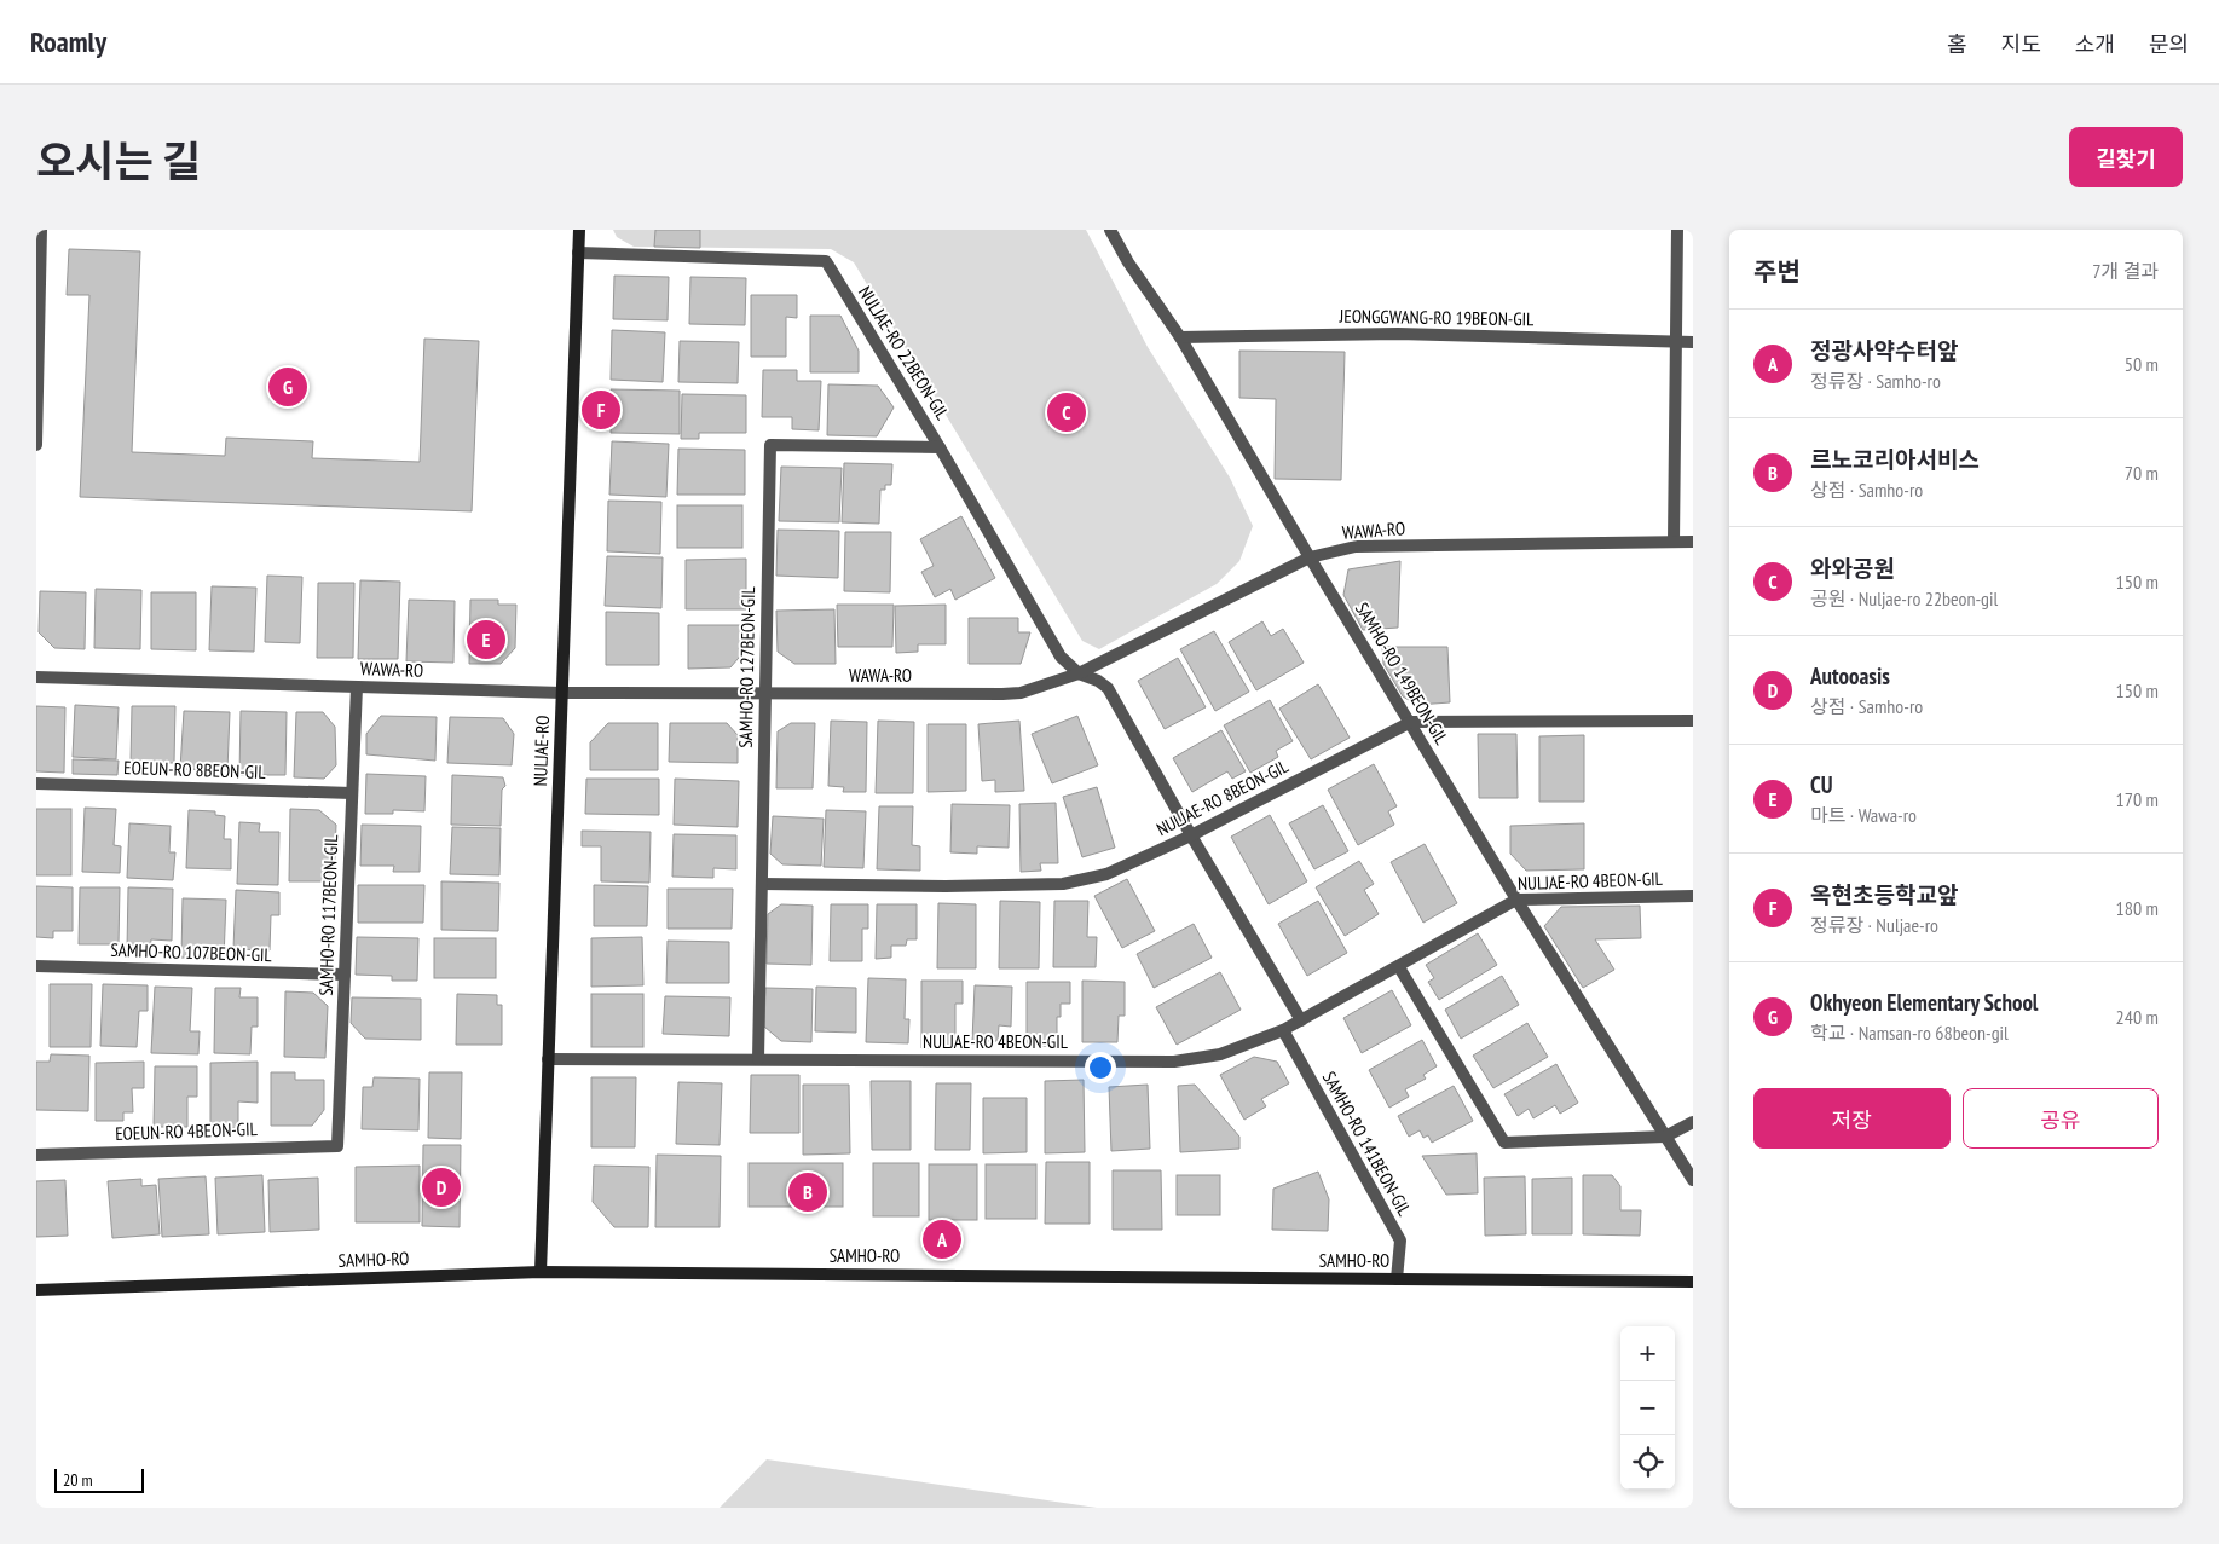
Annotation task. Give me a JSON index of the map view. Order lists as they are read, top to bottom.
{
  "streets": {
    "main road": ["NULJAE-RO", "SAMHO-RO"],
    "street": [
      "JEONGGWANG-RO 19BEON-GIL",
      "NULJAE-RO 22BEON-GIL",
      "WAWA-RO",
      "SAMHO-RO 127BEON-GIL",
      "SAMHO-RO 149BEON-GIL",
      "EOEUN-RO 8BEON-GIL",
      "NULJAE-RO 8BEON-GIL",
      "NULJAE-RO 4BEON-GIL",
      "SAMHO-RO 117BEON-GIL",
      "SAMHO-RO 107BEON-GIL",
      "EOEUN-RO 4BEON-GIL",
      "SAMHO-RO 141BEON-GIL"
    ]
  },
  "crossings": [
    ["JEONGGWANG-RO 19BEON-GIL", "SAMHO-RO 149BEON-GIL"],
    ["NULJAE-RO 22BEON-GIL", "WAWA-RO"],
    ["NULJAE-RO 22BEON-GIL", "SAMHO-RO 127BEON-GIL"],
    ["NULJAE-RO 22BEON-GIL", "NULJAE-RO"],
    ["WAWA-RO", "SAMHO-RO 127BEON-GIL"],
    ["WAWA-RO", "SAMHO-RO 149BEON-GIL"],
    ["WAWA-RO", "NULJAE-RO"],
    ["WAWA-RO", "SAMHO-RO 117BEON-GIL"],
    ["SAMHO-RO 127BEON-GIL", "NULJAE-RO 8BEON-GIL"],
    ["SAMHO-RO 127BEON-GIL", "NULJAE-RO 4BEON-GIL"],
    ["SAMHO-RO 149BEON-GIL", "NULJAE-RO 8BEON-GIL"],
    ["SAMHO-RO 149BEON-GIL", "NULJAE-RO 4BEON-GIL"],
    ["NULJAE-RO", "NULJAE-RO 4BEON-GIL"],
    ["NULJAE-RO", "SAMHO-RO"],
    ["EOEUN-RO 8BEON-GIL", "SAMHO-RO 117BEON-GIL"],
    ["NULJAE-RO 4BEON-GIL", "SAMHO-RO 141BEON-GIL"],
    ["SAMHO-RO 117BEON-GIL", "SAMHO-RO 107BEON-GIL"],
    ["SAMHO-RO 117BEON-GIL", "EOEUN-RO 4BEON-GIL"],
    ["SAMHO-RO 141BEON-GIL", "SAMHO-RO"]
  ],
  "scale_bar": "20 m",
  "page": {
    "header": "Roamly",
    "nav": [
      "홈",
      "지도",
      "소개",
      "문의"
    ],
    "title": "오시는 길",
    "buttons": [
      "길찾기",
      ["저장", "공유"]
    ],
    "heading": ["주변", "7개 결과"],
    "list": [
      {
        "mark": "A",
        "name": "정광사약수터앞",
        "note": "정류장 · Samho-ro",
        "value": "50 m"
      },
      {
        "mark": "B",
        "name": "르노코리아서비스",
        "note": "상점 · Samho-ro",
        "value": "70 m"
      },
      {
        "mark": "C",
        "name": "와와공원",
        "note": "공원 · Nuljae-ro 22beon-gil",
        "value": "150 m"
      },
      {
        "mark": "D",
        "name": "Autooasis",
        "note": "상점 · Samho-ro",
        "value": "150 m"
      },
      {
        "mark": "E",
        "name": "CU",
        "note": "마트 · Wawa-ro",
        "value": "170 m"
      },
      {
        "mark": "F",
        "name": "옥현초등학교앞",
        "note": "정류장 · Nuljae-ro",
        "value": "180 m"
      },
      {
        "mark": "G",
        "name": "Okhyeon Elementary School",
        "note": "학교 · Namsan-ro 68beon-gil",
        "value": "240 m"
      }
    ],
    "pins": [
      "G",
      "F",
      "C",
      "E",
      "D",
      "B",
      "A"
    ],
    "map_buttons": ["+", "−"],
    "scale": "20 m"
  }
}
